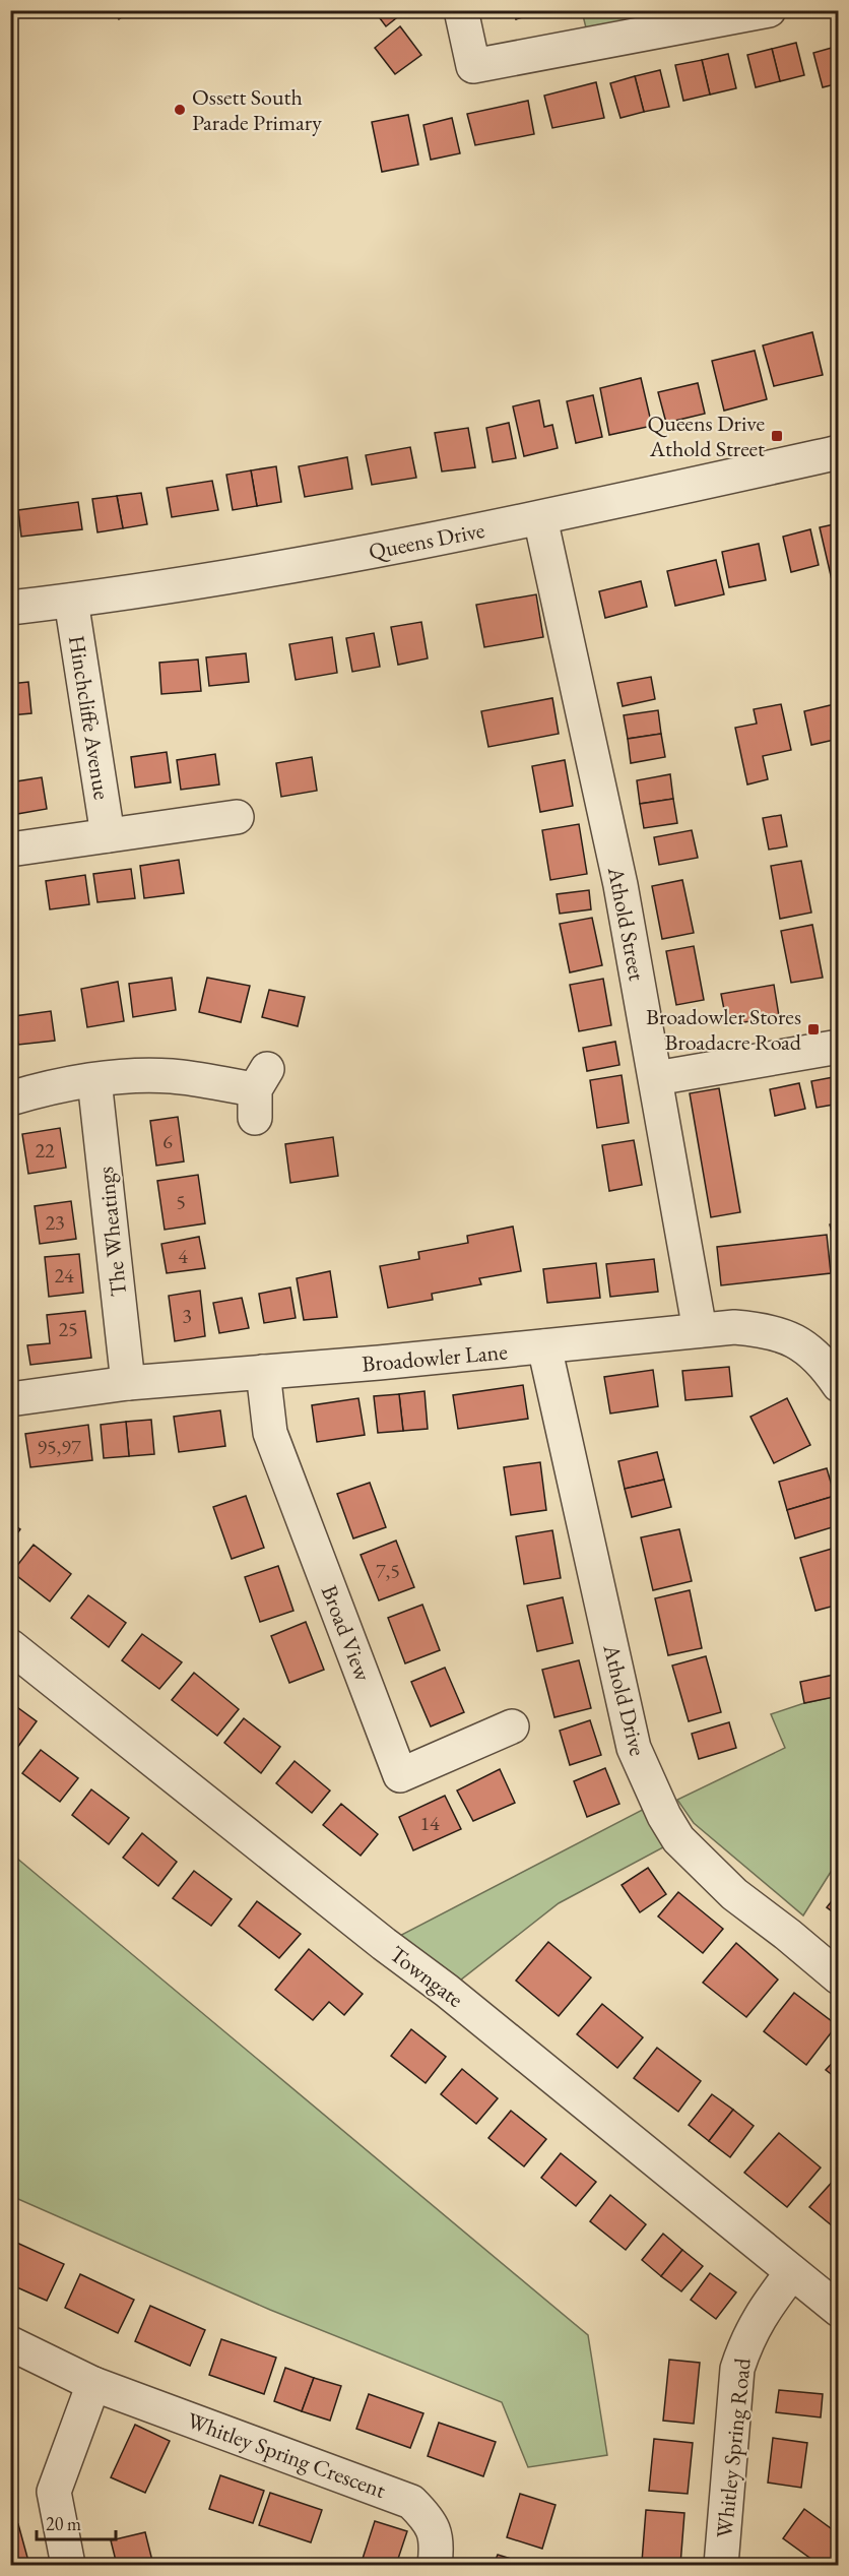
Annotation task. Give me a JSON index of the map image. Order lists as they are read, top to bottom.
{
  "streets": {
    "street": [
      "Queens Drive",
      "Hinchcliffe Avenue",
      "Athold Street",
      "The Wheatings",
      "Broadowler Lane",
      "Broad View",
      "Athold Drive",
      "Towngate",
      "Whitley Spring Road",
      "Whitley Spring Crescent"
    ]
  },
  "crossings": [
    ["Queens Drive", "Hinchcliffe Avenue"],
    ["Queens Drive", "Athold Street"],
    ["Athold Street", "Broadowler Lane"],
    ["The Wheatings", "Broadowler Lane"],
    ["Broadowler Lane", "Broad View"],
    ["Broadowler Lane", "Athold Drive"],
    ["Towngate", "Whitley Spring Road"]
  ],
  "places": {
    "other": ["Ossett South Parade Primary"],
    "transit": ["Queens Drive Athold Street", "Broadowler Stores Broadacre Road"]
  },
  "house_numbers": [
    "6",
    "22",
    "5",
    "23",
    "4",
    "24",
    "3",
    "25",
    "95,97",
    "7,5",
    "14"
  ],
  "scale_bar": "20 m"
}
